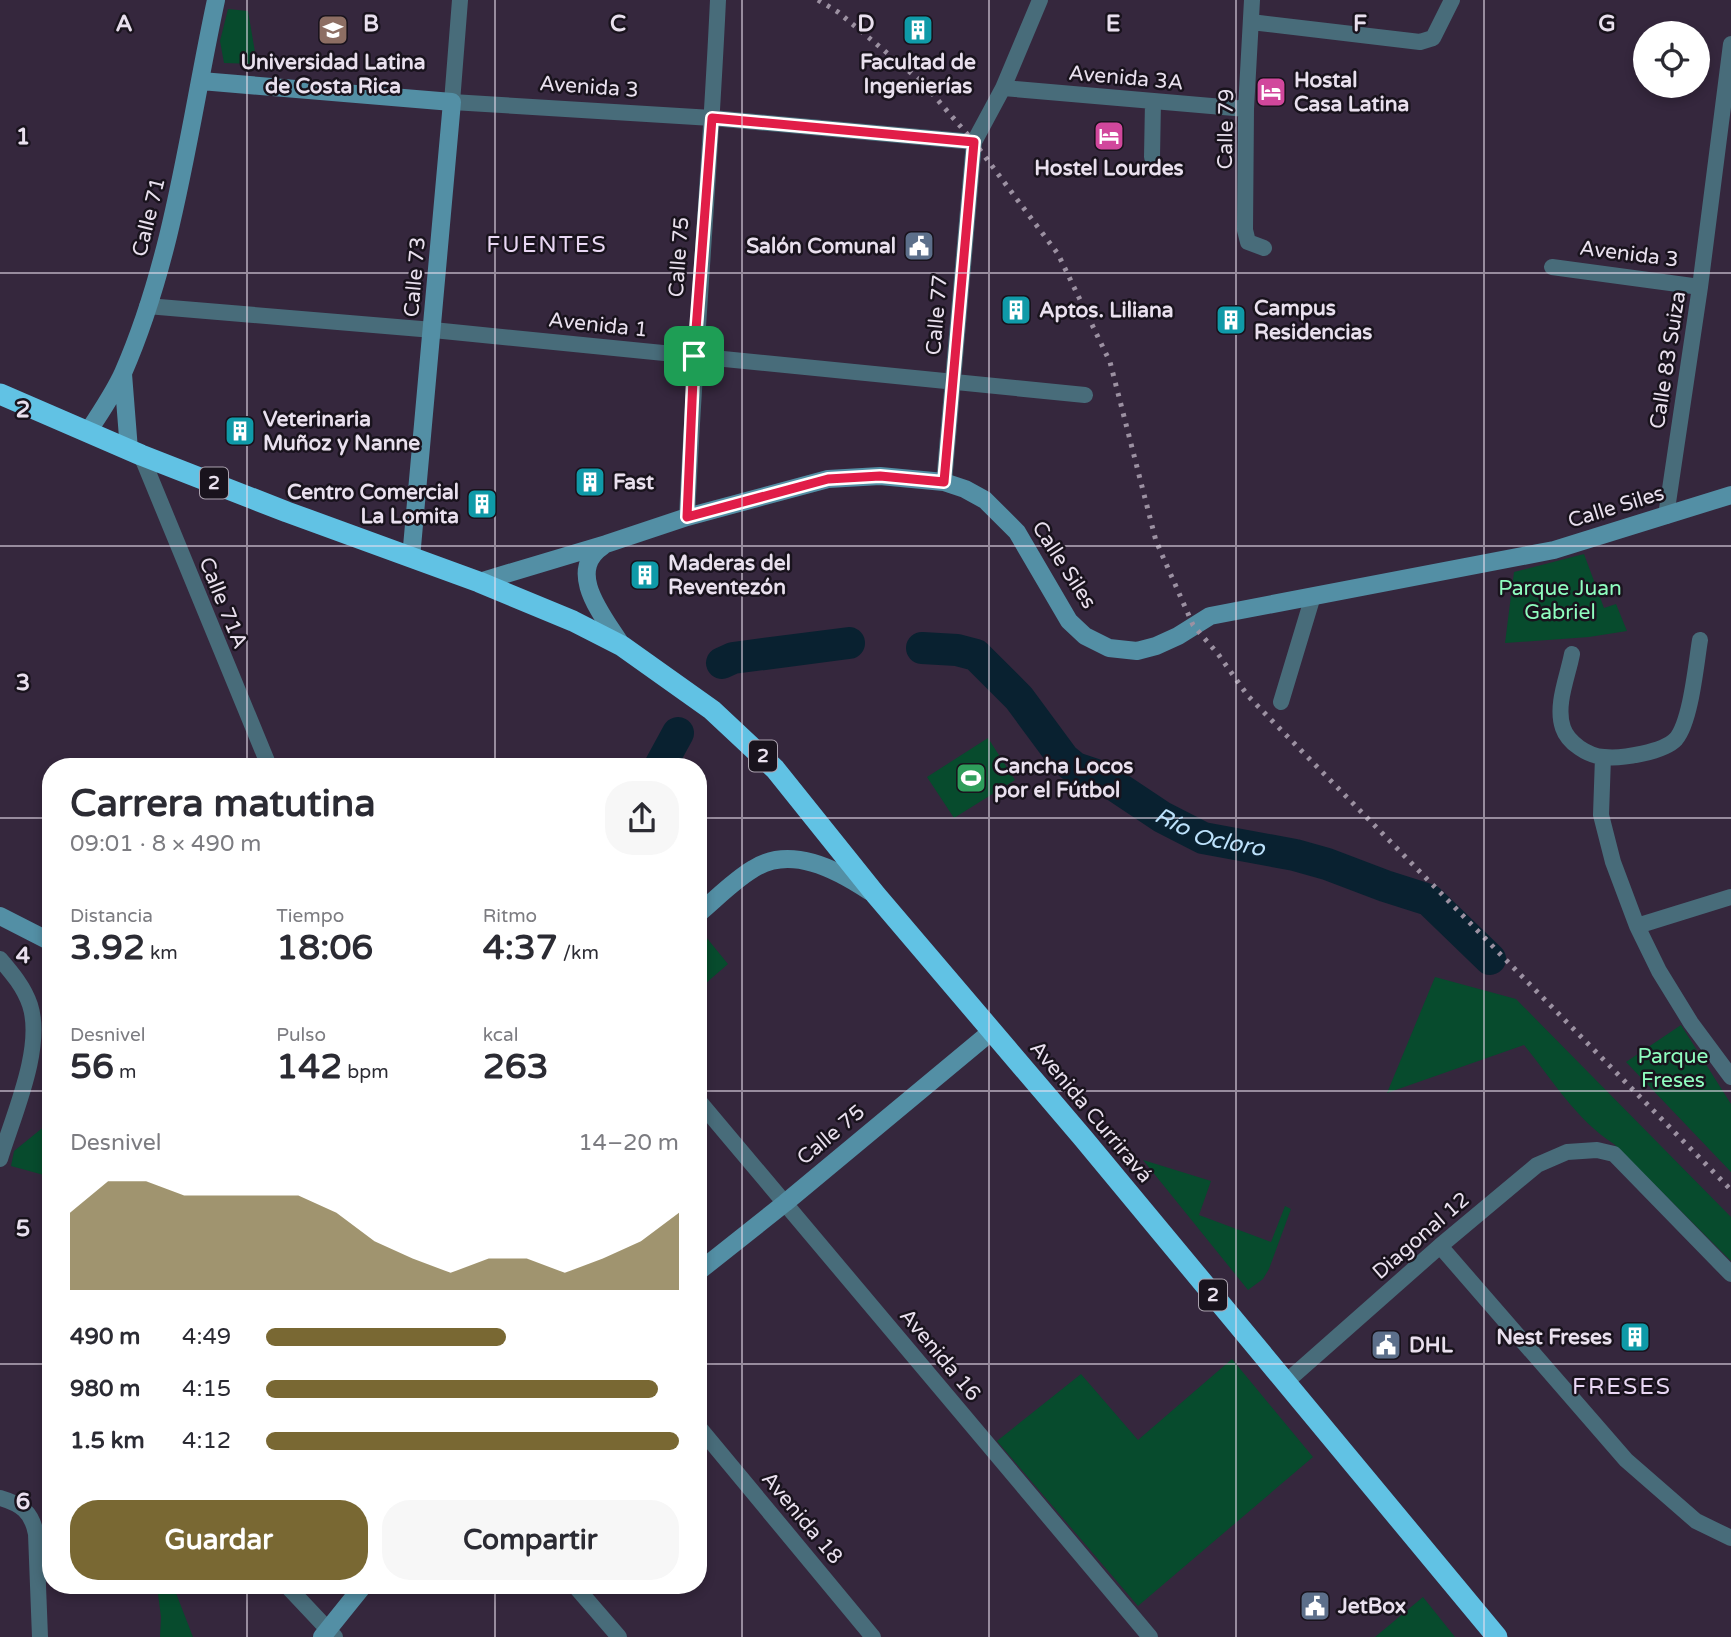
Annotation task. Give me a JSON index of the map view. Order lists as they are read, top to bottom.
{
  "streets": {
    "highway": ["2", "Avenida Curriravá"],
    "street": [
      "Avenida 3A",
      "Avenida 3",
      "Calle 79",
      "Calle 71",
      "Calle 75",
      "Calle 73",
      "Calle 77",
      "Avenida 1",
      "Calle 83 Suiza",
      "Calle Siles",
      "Calle 71A",
      "Diagonal 12",
      "Avenida 16",
      "Avenida 18"
    ]
  },
  "crossings": [
    ["Avenida 3A", "Calle 79"],
    ["Avenida 3A", "Calle 77"],
    ["Avenida 3", "Calle 71"],
    ["Avenida 3", "Calle 75"],
    ["Avenida 3", "Calle 73"],
    ["Avenida 3", "Calle 77"],
    ["Avenida 3", "Calle 83 Suiza"],
    ["Calle 71", "Avenida 1"],
    ["Calle 71", "2"],
    ["Calle 75", "Avenida 1"],
    ["Calle 75", "Calle Siles"],
    ["Calle 75", "Avenida Curriravá"],
    ["Calle 75", "Avenida 16"],
    ["Calle 73", "Avenida 1"],
    ["Calle 73", "2"],
    ["Calle 77", "Avenida 1"],
    ["Calle 77", "Calle Siles"],
    ["Calle 83 Suiza", "Calle Siles"],
    ["2", "Calle Siles"],
    ["2", "Calle 71A"],
    ["2", "Avenida Curriravá"],
    ["Avenida Curriravá", "Diagonal 12"]
  ],
  "districts": ["FUENTES", "FRESES"],
  "water": ["Río Ocloro"],
  "parks": ["Parque Juan Gabriel", "Parque Freses"],
  "places": {
    "school or university": ["Universidad Latina de Costa Rica"],
    "building": [
      "Facultad de Ingenierías",
      "Aptos. Liliana",
      "Campus Residencias",
      "Veterinaria Muñoz y Nanne",
      "Fast",
      "Centro Comercial La Lomita",
      "Maderas del Reventezón",
      "Nest Freses"
    ],
    "hotel": ["Hostal Casa Latina", "Hostel Lourdes"],
    "public building": ["Salón Comunal", "DHL", "JetBox"],
    "sports": ["Cancha Locos por el Fútbol"]
  },
  "page": {
    "heading": ["Carrera matutina", "09:01 · 8 × 490 m"],
    "stats": [
      ["Distancia", "3.92 km"],
      ["Tiempo", "18:06"],
      ["Ritmo", "4:37 /km"],
      ["Desnivel", "56 m"],
      ["Pulso", "142 bpm"],
      ["kcal", "263"]
    ],
    "chart": ["Desnivel", "14–20 m"],
    "list": [
      {
        "name": "490 m",
        "note": "4:49"
      },
      {
        "name": "980 m",
        "note": "4:15"
      },
      {
        "name": "1.5 km",
        "note": "4:12"
      }
    ],
    "buttons": ["Guardar", "Compartir"]
  },
  "grid": {
    "columns": [
      "A",
      "B",
      "C",
      "D",
      "E",
      "F",
      "G"
    ],
    "rows": [
      "1",
      "2",
      "3",
      "4",
      "5",
      "6"
    ]
  }
}
